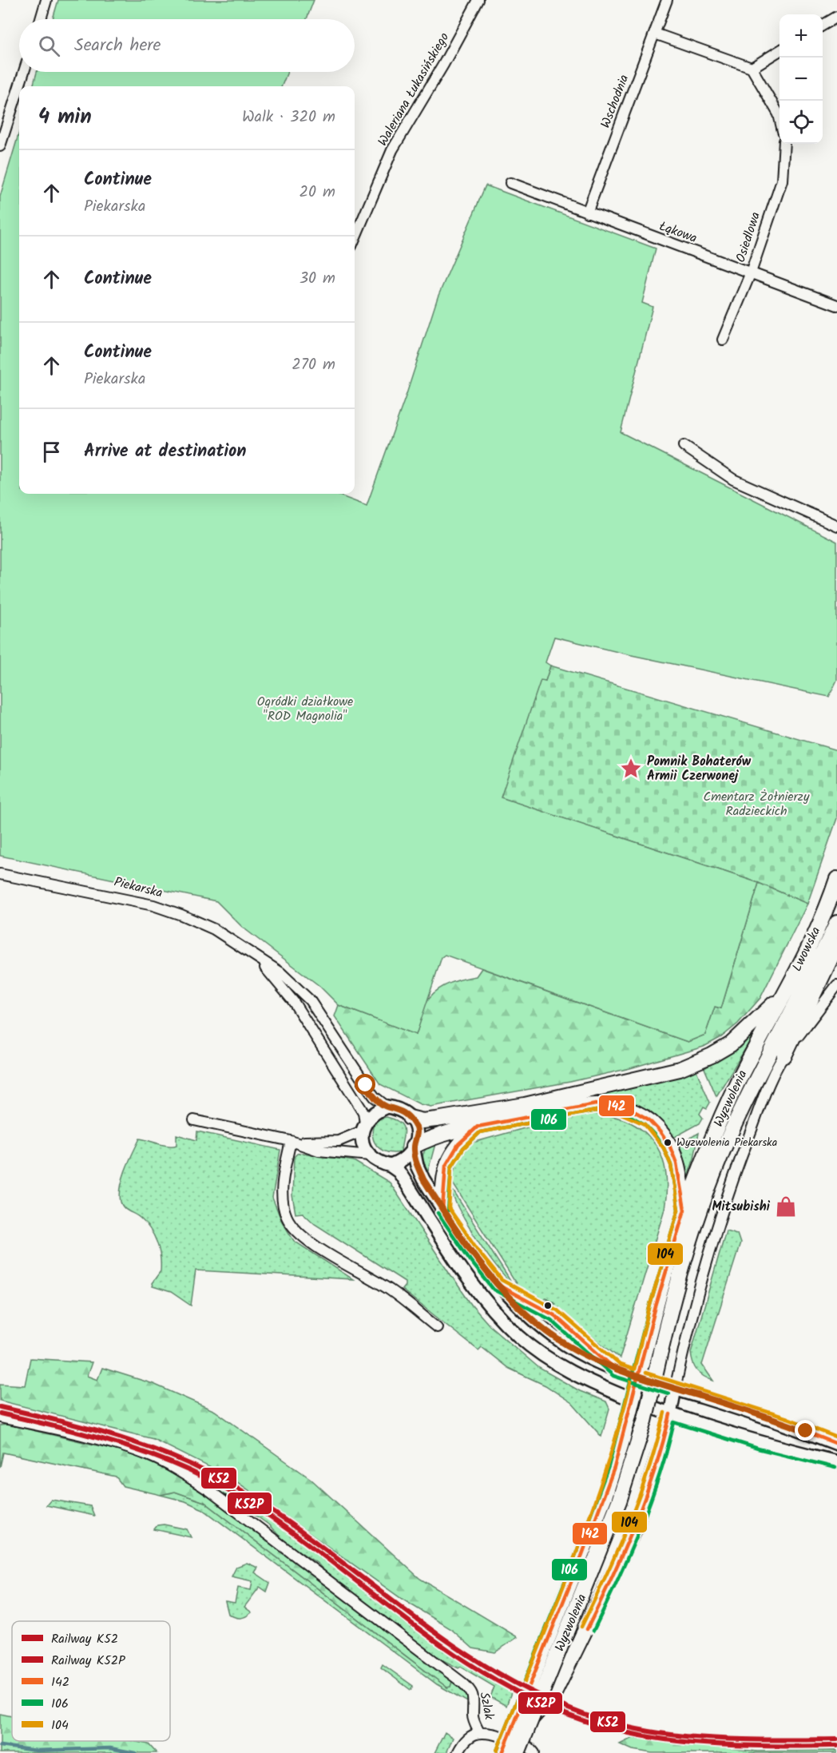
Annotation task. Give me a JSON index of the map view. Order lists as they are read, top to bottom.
{
  "streets": {
    "main road": ["Lwowska", "Wyzwolenia"],
    "street": [
      "Waleriana Łukasińskiego",
      "Wschodnia",
      "Łąkowa",
      "Osiedlowa",
      "Piekarska",
      "Szlak"
    ]
  },
  "crossings": [
    ["Wschodnia", "Łąkowa"],
    ["Łąkowa", "Osiedlowa"],
    ["Lwowska", "Wyzwolenia"]
  ],
  "parks": ["Ogródki działkowe \"ROD Magnolia\"", "Cmentarz Żołnierzy Radzieckich"],
  "places": {
    "place": ["Pomnik Bohaterów Armii Czerwonej"],
    "other": ["Wyzwolenia Piekarska"],
    "shop": ["Mitsubishi"]
  },
  "lines": [
    "transit line 142",
    "transit line 106",
    "transit line 104",
    "rail line K52",
    "rail line K52P"
  ],
  "legend": [
    "Railway K52",
    "Railway K52P",
    "142",
    "106",
    "104"
  ],
  "page": {
    "map_buttons": ["+", "−"],
    "search": "Search here",
    "heading": ["4 min", "Walk · 320 m"],
    "list": [
      ["Continue", "Piekarska", "20 m"],
      ["Continue", "30 m"],
      ["Continue", "Piekarska", "270 m"],
      "Arrive at destination"
    ]
  }
}
